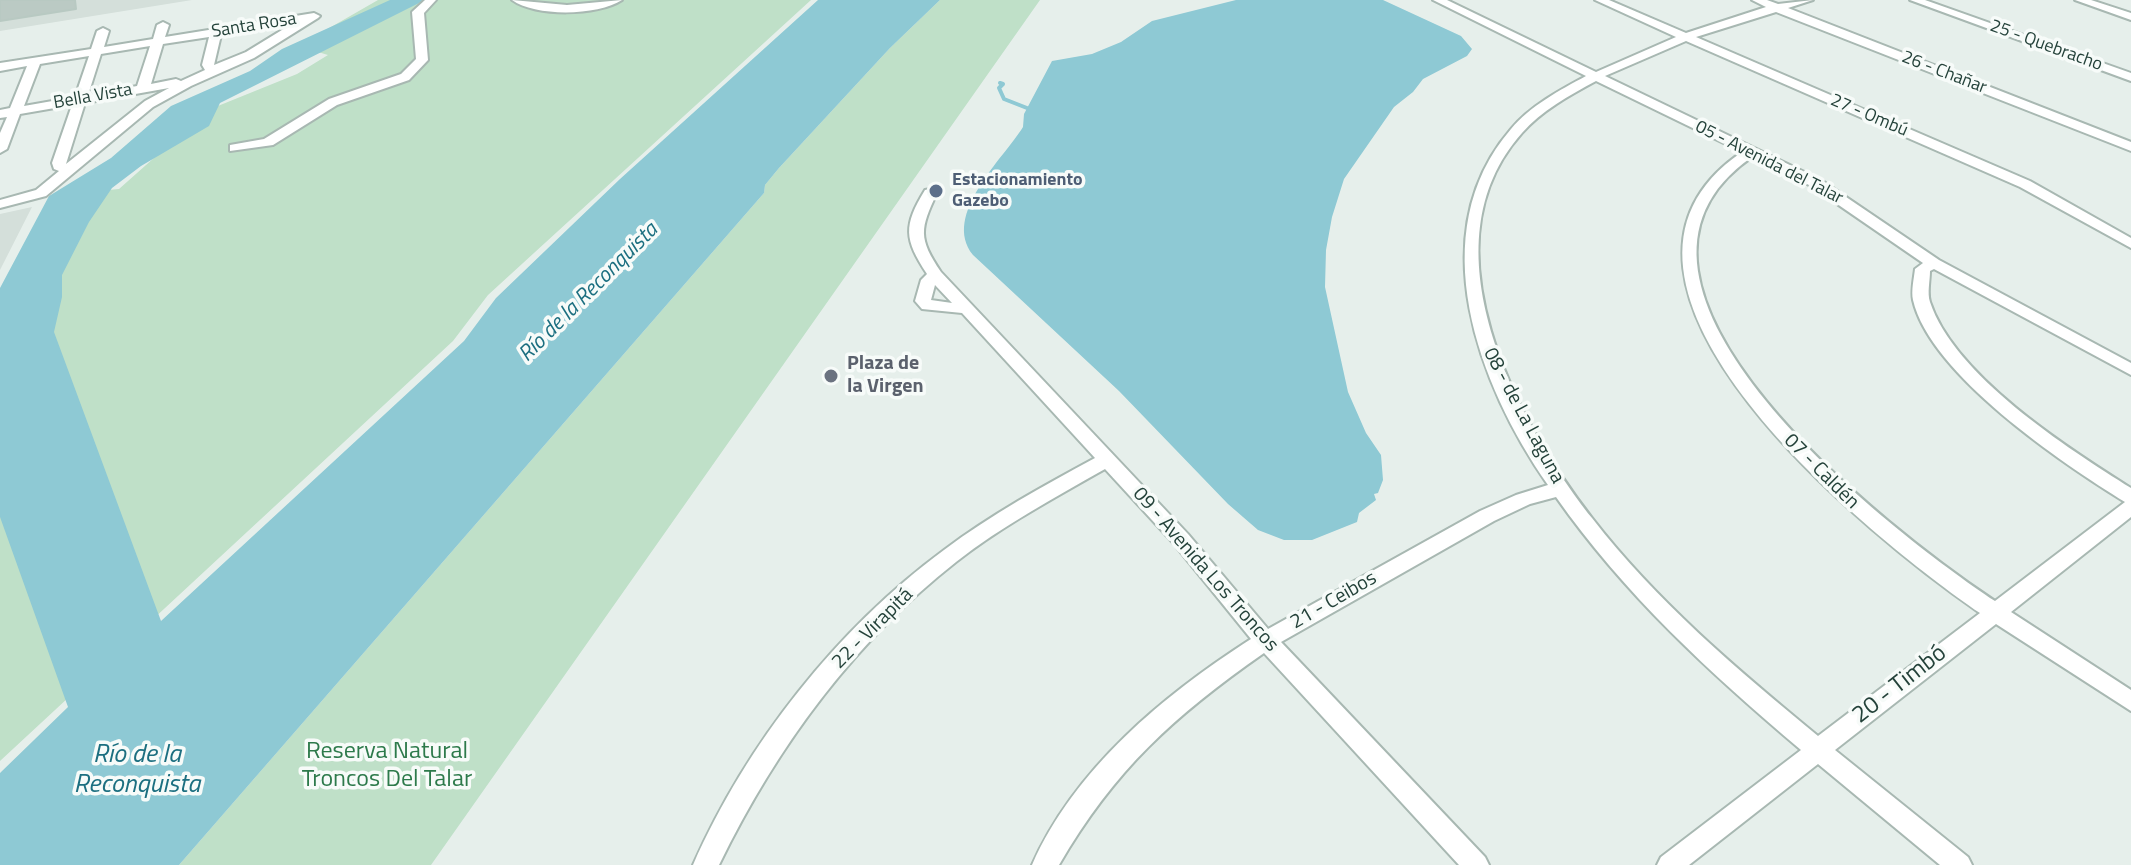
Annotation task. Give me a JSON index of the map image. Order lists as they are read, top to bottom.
{
  "streets": {
    "street": [
      "Santa Rosa",
      "25 - Quebracho",
      "26 - Chañar",
      "Bella Vista",
      "27 - Ombú",
      "05 - Avenida del Talar",
      "08 - de La Laguna",
      "07 - Caldén",
      "09 - Avenida Los Troncos",
      "21 - Ceibos",
      "22 - Virapitá",
      "20 - Timbó"
    ]
  },
  "crossings": [
    ["Santa Rosa", "Bella Vista"],
    ["26 - Chañar", "08 - de La Laguna"],
    ["27 - Ombú", "08 - de La Laguna"],
    ["05 - Avenida del Talar", "08 - de La Laguna"],
    ["05 - Avenida del Talar", "07 - Caldén"],
    ["08 - de La Laguna", "21 - Ceibos"],
    ["08 - de La Laguna", "20 - Timbó"],
    ["07 - Caldén", "20 - Timbó"],
    ["09 - Avenida Los Troncos", "21 - Ceibos"],
    ["09 - Avenida Los Troncos", "22 - Virapitá"]
  ],
  "water": ["Río de la Reconquista"],
  "parks": ["Reserva Natural Troncos Del Talar"],
  "places": ["Estacionamiento Gazebo", "Plaza de la Virgen"]
}
